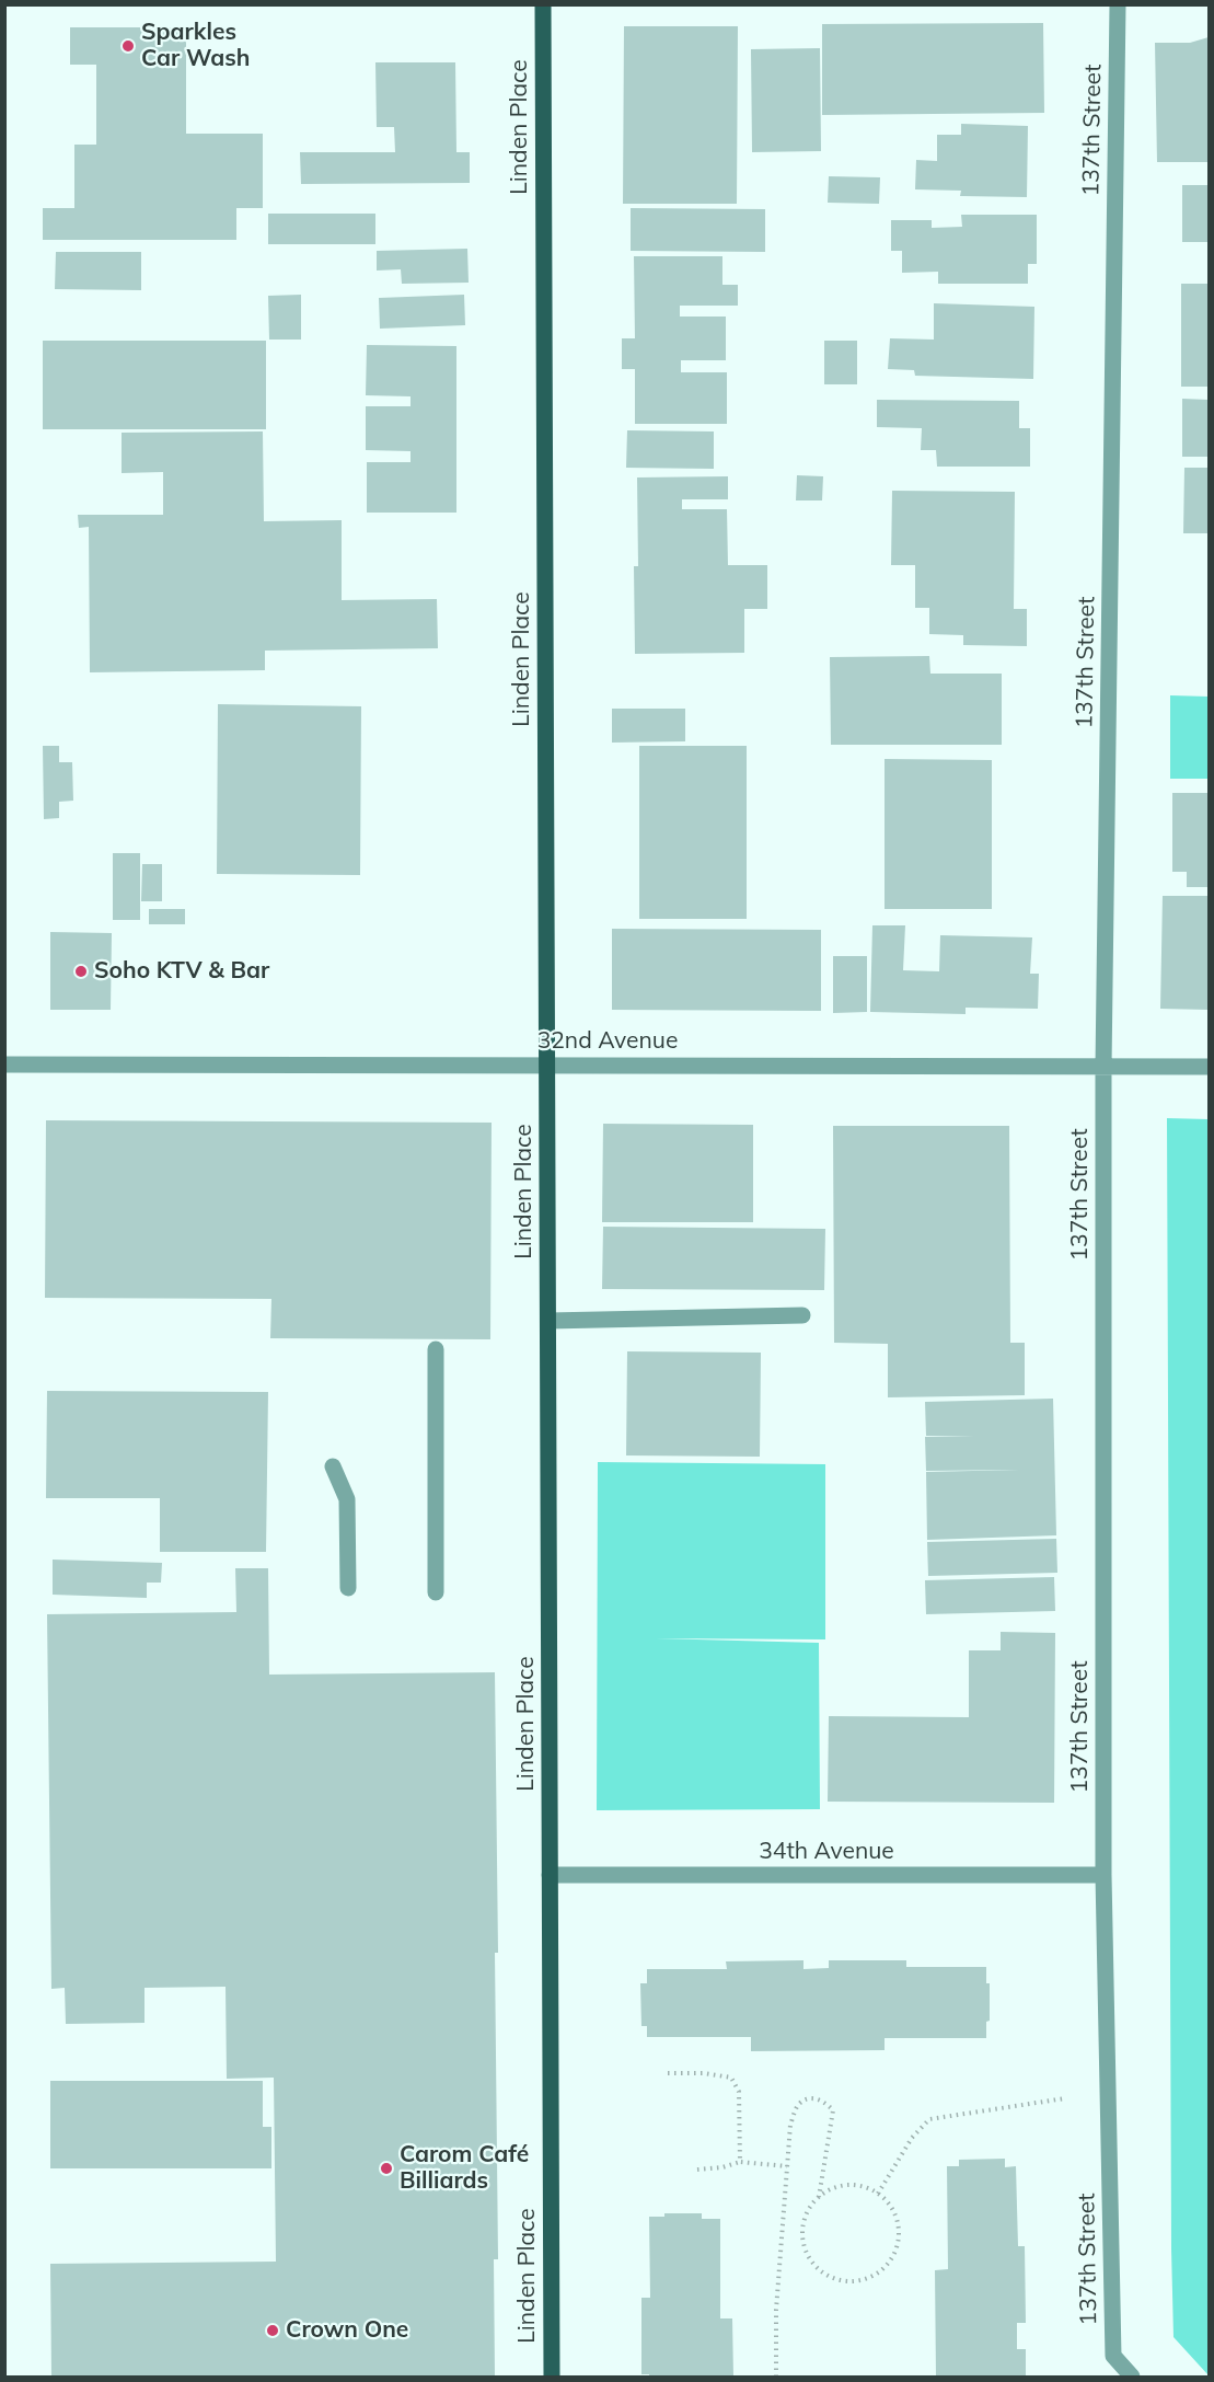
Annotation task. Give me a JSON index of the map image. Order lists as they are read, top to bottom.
{
  "streets": {
    "main road": ["Linden Place"],
    "street": ["137th Street", "32nd Avenue", "34th Avenue"]
  },
  "crossings": [
    ["Linden Place", "32nd Avenue"],
    ["Linden Place", "34th Avenue"],
    ["137th Street", "32nd Avenue"],
    ["137th Street", "34th Avenue"]
  ],
  "places": [
    "Sparkles Car Wash",
    "Soho KTV & Bar",
    "Carom Café Billiards",
    "Crown One"
  ]
}
